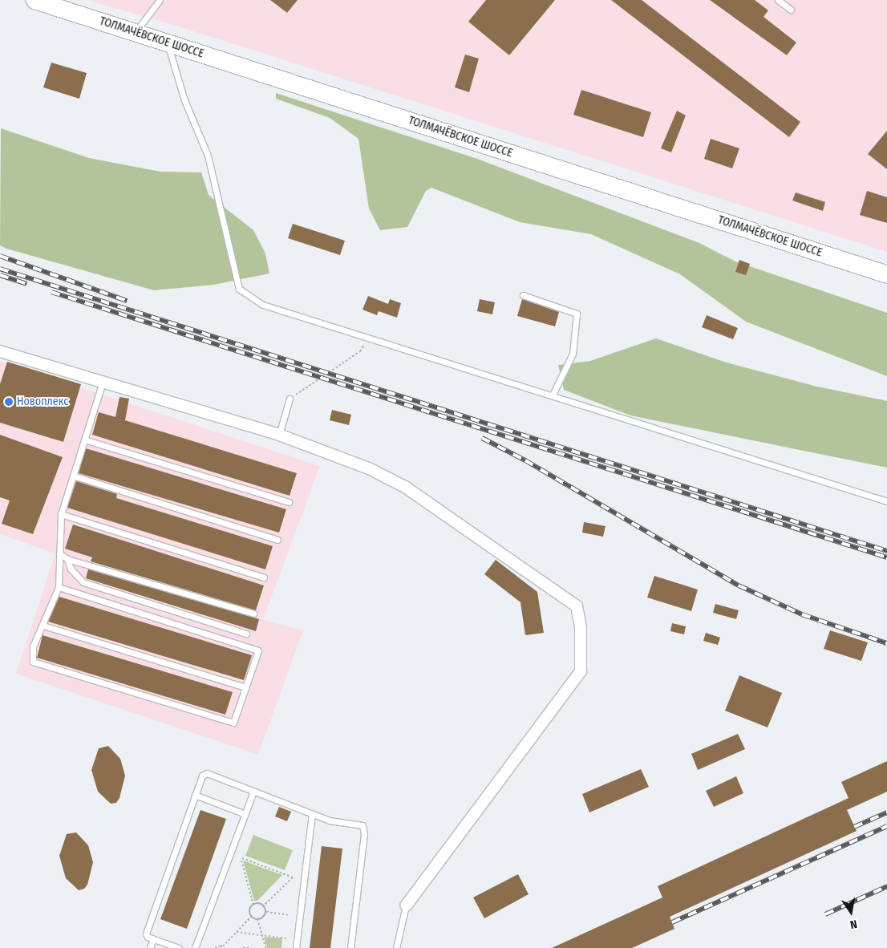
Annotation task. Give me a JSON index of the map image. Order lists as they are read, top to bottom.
{
  "streets": {
    "main road": ["ТОЛМАЧЁВСКОЕ ШОССЕ"]
  },
  "places": ["Новоплекс"],
  "north": "bottom"
}
